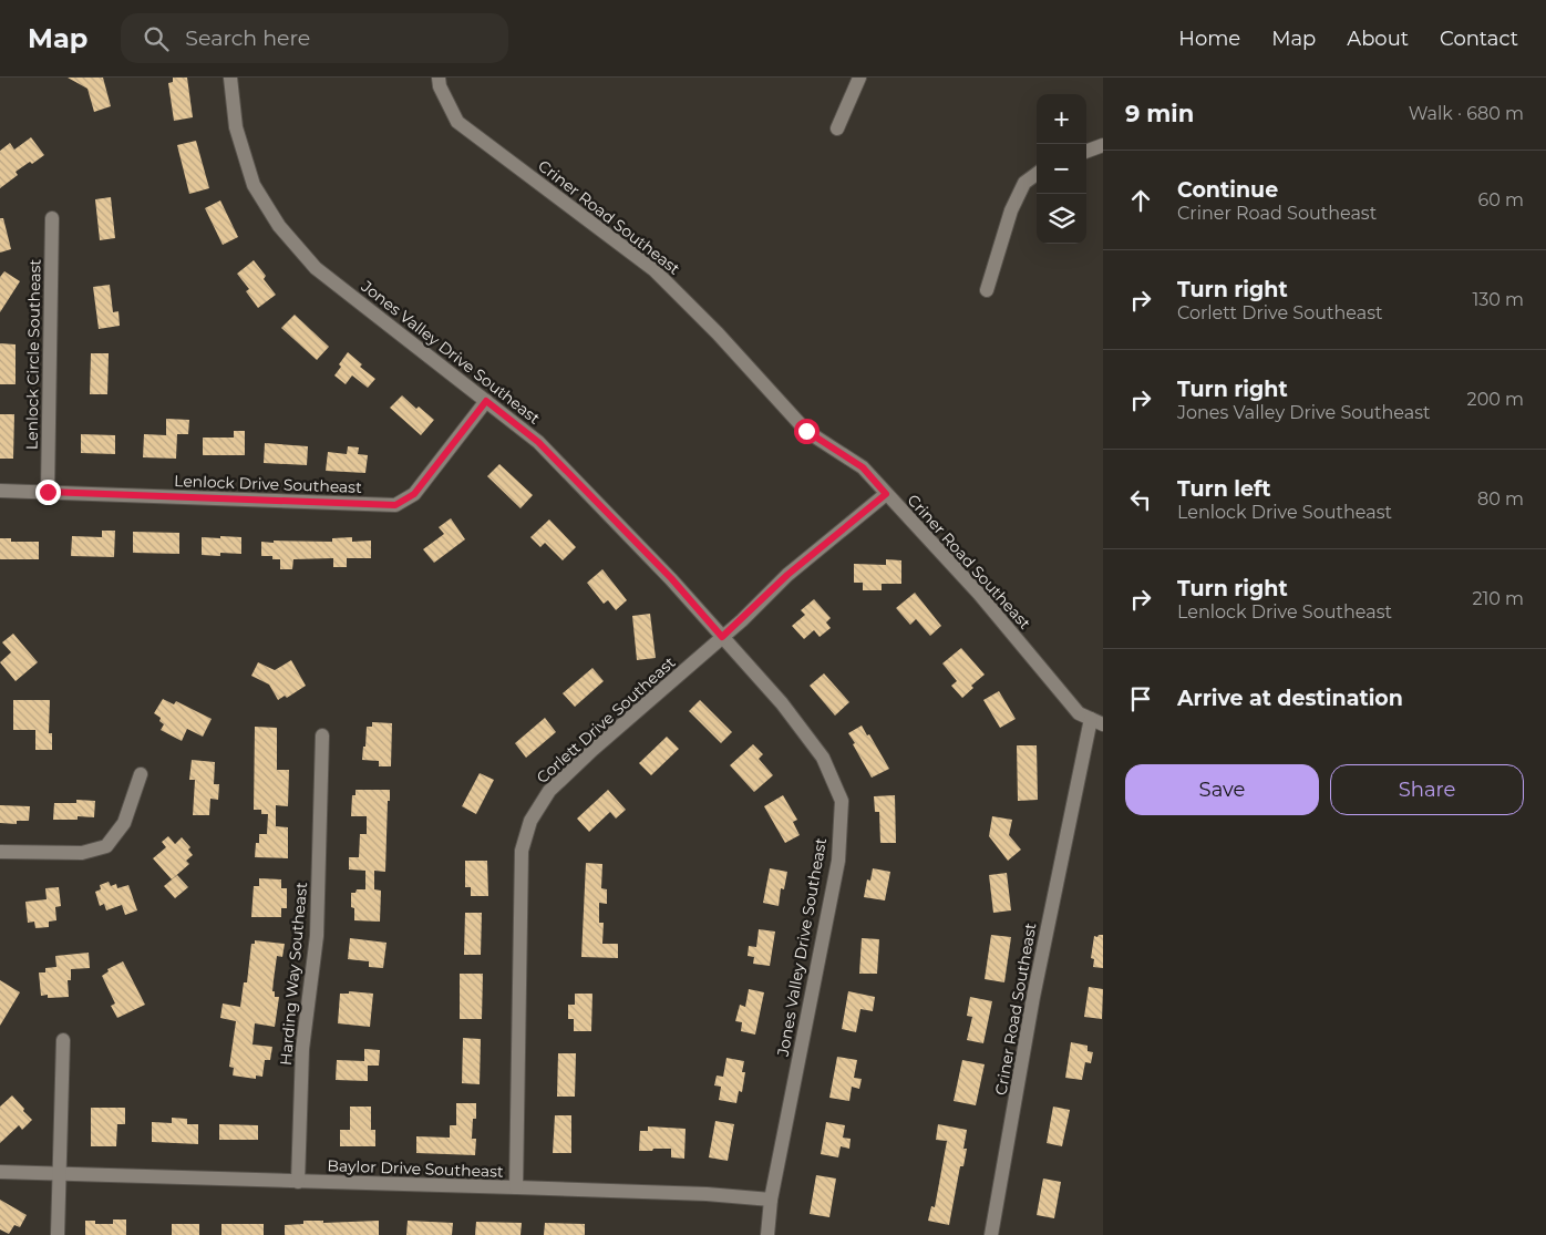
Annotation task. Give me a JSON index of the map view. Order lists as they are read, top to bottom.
{
  "streets": {
    "street": [
      "Criner Road Southeast",
      "Jones Valley Drive Southeast",
      "Lenlock Circle Southeast",
      "Lenlock Drive Southeast",
      "Corlett Drive Southeast",
      "Harding Way Southeast",
      "Baylor Drive Southeast"
    ]
  },
  "crossings": [
    ["Criner Road Southeast", "Corlett Drive Southeast"],
    ["Jones Valley Drive Southeast", "Lenlock Drive Southeast"],
    ["Jones Valley Drive Southeast", "Corlett Drive Southeast"],
    ["Jones Valley Drive Southeast", "Baylor Drive Southeast"],
    ["Lenlock Circle Southeast", "Lenlock Drive Southeast"],
    ["Corlett Drive Southeast", "Baylor Drive Southeast"],
    ["Harding Way Southeast", "Baylor Drive Southeast"]
  ],
  "page": {
    "header": "Map",
    "search": "Search here",
    "nav": [
      "Home",
      "Map",
      "About",
      "Contact"
    ],
    "heading": ["9 min", "Walk · 680 m"],
    "map_buttons": ["+", "−"],
    "list": [
      ["Continue", "Criner Road Southeast", "60 m"],
      ["Turn right", "Corlett Drive Southeast", "130 m"],
      ["Turn right", "Jones Valley Drive Southeast", "200 m"],
      ["Turn left", "Lenlock Drive Southeast", "80 m"],
      ["Turn right", "Lenlock Drive Southeast", "210 m"],
      "Arrive at destination"
    ],
    "buttons": ["Save", "Share"]
  }
}
